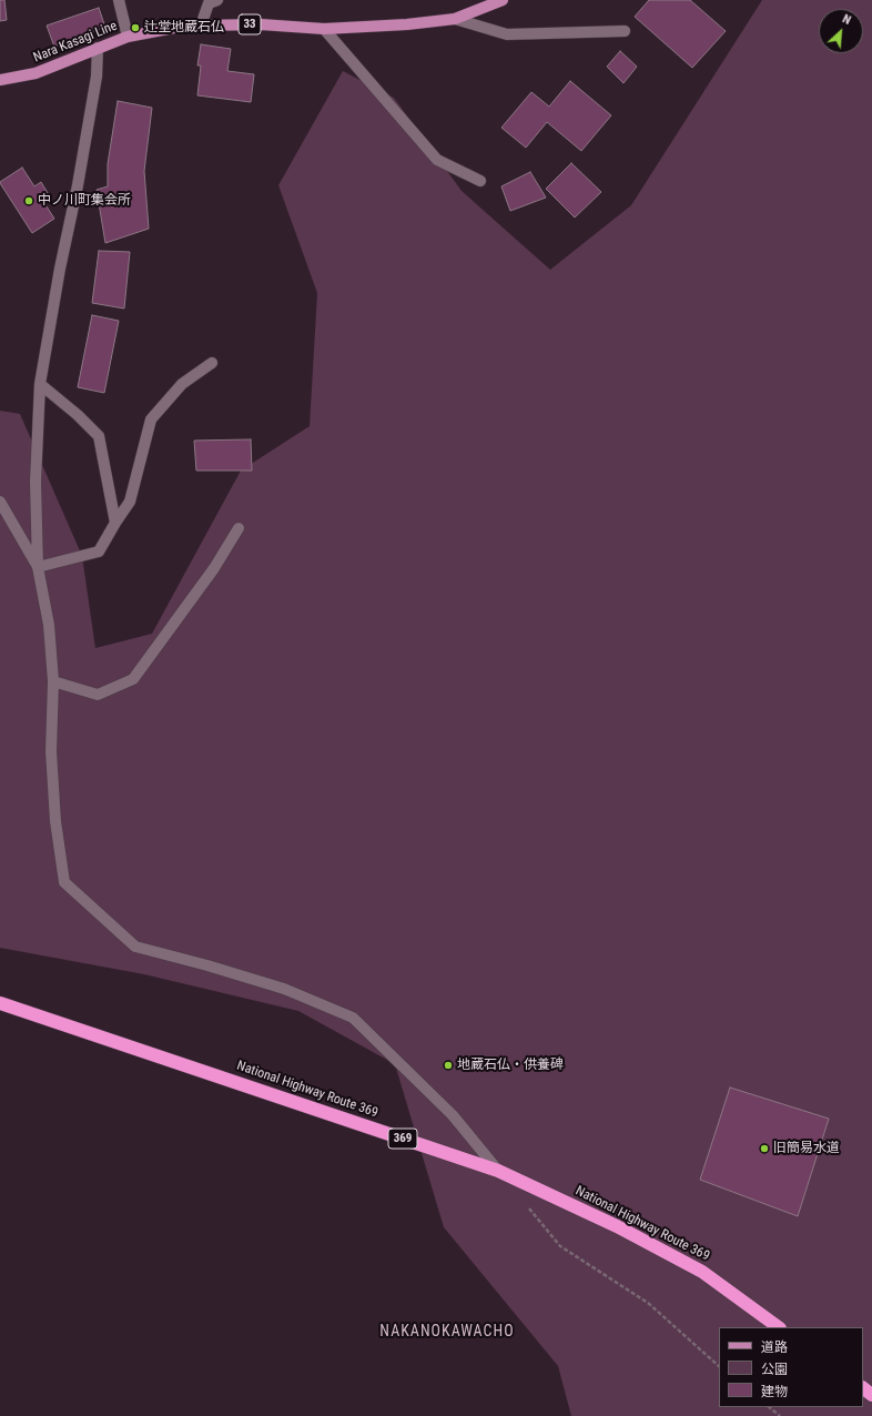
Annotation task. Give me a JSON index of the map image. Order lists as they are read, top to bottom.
{
  "streets": {
    "highway": ["National Highway Route 369", "369"],
    "main road": ["33", "Nara Kasagi Line"]
  },
  "districts": ["NAKANOKAWACHO"],
  "places": [
    "辻堂地蔵石仏",
    "中ノ川町集会所",
    "地蔵石仏・供養碑",
    "旧簡易水道"
  ],
  "legend": ["道路", "公園", "建物"],
  "north": "top right"
}
